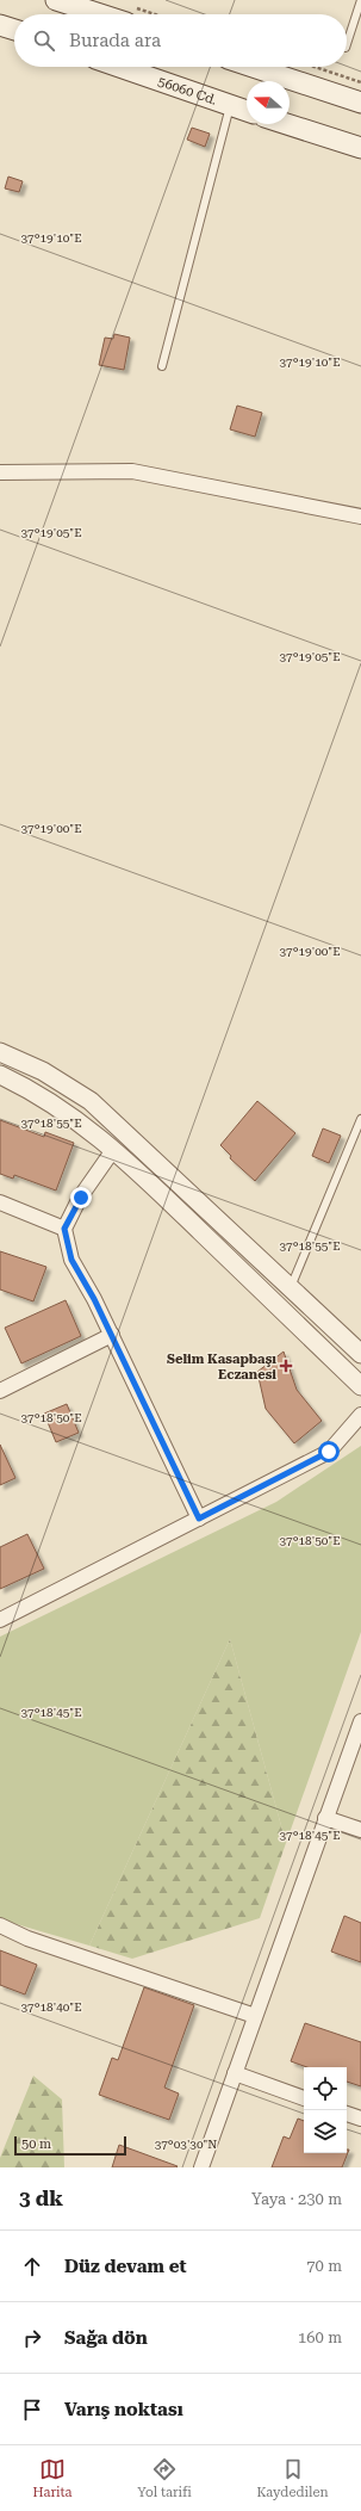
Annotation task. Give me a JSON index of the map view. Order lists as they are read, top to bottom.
{
  "streets": {
    "main road": ["56060 Cd."]
  },
  "places": {
    "health": ["Selim Kasapbaşı Eczanesi"]
  },
  "scale_bar": "50 m",
  "north": "left",
  "page": {
    "search": "Burada ara",
    "scale": "50 m",
    "heading": ["3 dk", "Yaya · 230 m"],
    "list": [
      ["Düz devam et", "70 m"],
      ["Sağa dön", "160 m"],
      "Varış noktası"
    ],
    "nav": ["Harita", "Yol tarifi", "Kaydedilen"]
  },
  "coordinates": [
    "37°19'10\"E",
    "37°19'05\"E",
    "37°19'00\"E",
    "37°18'55\"E",
    "37°18'50\"E",
    "37°18'45\"E",
    "37°18'40\"E",
    "37°03'30\"N"
  ]
}
